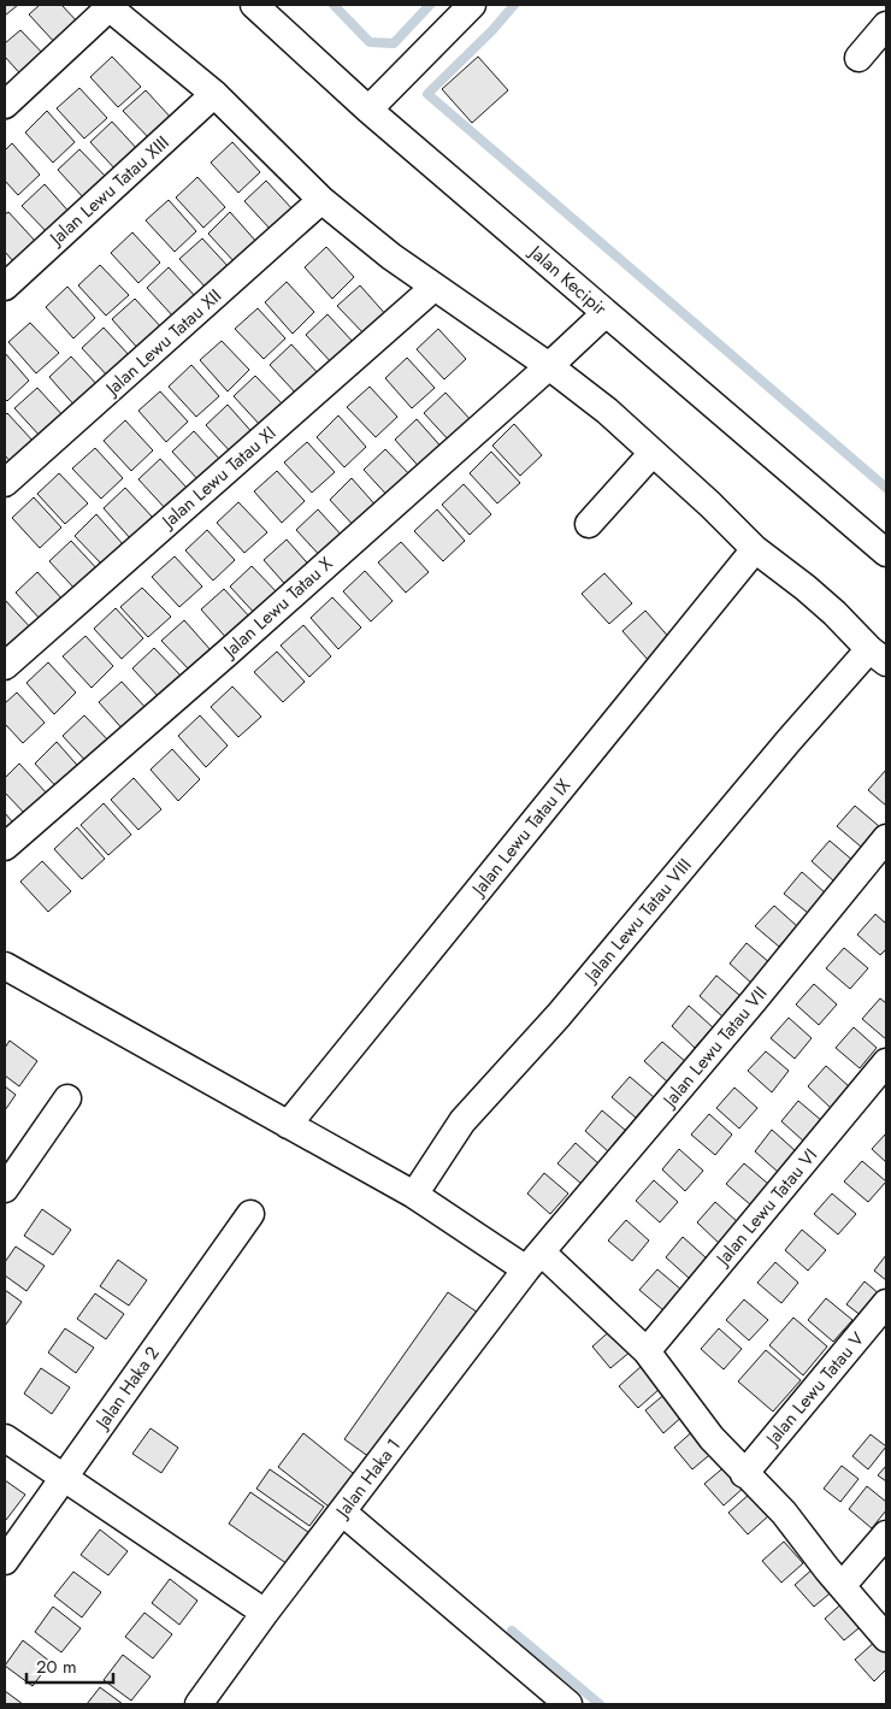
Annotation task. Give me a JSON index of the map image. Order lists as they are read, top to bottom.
{
  "streets": {
    "street": [
      "Jalan Lewu Tatau XIII",
      "Jalan Kecipir",
      "Jalan Lewu Tatau XII",
      "Jalan Lewu Tatau XI",
      "Jalan Lewu Tatau X",
      "Jalan Lewu Tatau IX",
      "Jalan Lewu Tatau VIII",
      "Jalan Lewu Tatau VII",
      "Jalan Lewu Tatau VI",
      "Jalan Haka 2",
      "Jalan Lewu Tatau V",
      "Jalan Haka 1"
    ]
  },
  "crossings": [
    ["Jalan Kecipir", "Jalan Lewu Tatau X"],
    ["Jalan Lewu Tatau VII", "Jalan Haka 1"]
  ],
  "scale_bar": "20 m"
}
